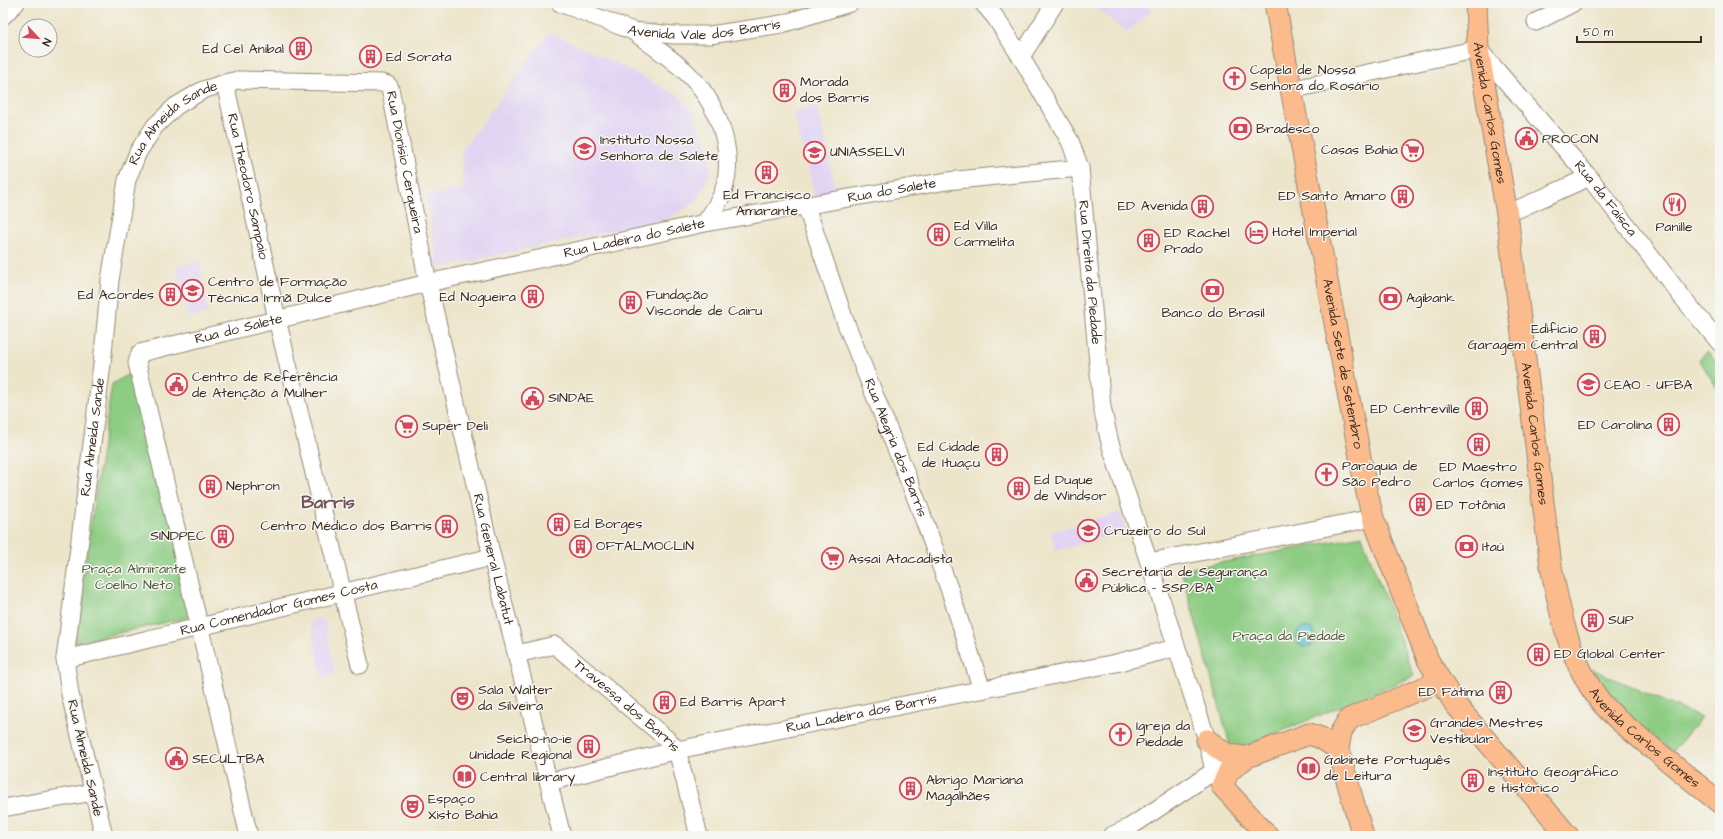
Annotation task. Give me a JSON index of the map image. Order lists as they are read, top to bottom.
{
  "streets": {
    "main road": ["Avenida Carlos Gomes", "Avenida Sete de Setembro"],
    "street": [
      "Avenida Vale dos Barris",
      "Rua Almeida Sande",
      "Rua Dionísio Cerqueira",
      "Rua Theodoro Sampaio",
      "Rua do Salete",
      "Rua da Faísca",
      "Rua Ladeira do Salete",
      "Rua Direita da Piedade",
      "Rua Alegria dos Barris",
      "Rua General Labatut",
      "Rua Comendador Gomes Costa",
      "Travessa dos Barris",
      "Rua Ladeira dos Barris"
    ]
  },
  "crossings": [
    ["Avenida Vale dos Barris", "Rua Ladeira do Salete"],
    ["Avenida Carlos Gomes", "Rua da Faísca"],
    ["Rua Almeida Sande", "Rua Dionísio Cerqueira"],
    ["Rua Almeida Sande", "Rua Theodoro Sampaio"],
    ["Rua Almeida Sande", "Rua Comendador Gomes Costa"],
    ["Rua Dionísio Cerqueira", "Rua Theodoro Sampaio"],
    ["Rua Dionísio Cerqueira", "Rua do Salete"],
    ["Rua Dionísio Cerqueira", "Rua Ladeira do Salete"],
    ["Rua Dionísio Cerqueira", "Rua General Labatut"],
    ["Rua Theodoro Sampaio", "Rua do Salete"],
    ["Rua Theodoro Sampaio", "Rua Comendador Gomes Costa"],
    ["Rua do Salete", "Rua Ladeira do Salete"],
    ["Rua do Salete", "Rua Direita da Piedade"],
    ["Rua do Salete", "Rua Alegria dos Barris"],
    ["Rua do Salete", "Rua General Labatut"],
    ["Rua do Salete", "Rua Comendador Gomes Costa"],
    ["Rua Ladeira do Salete", "Rua General Labatut"],
    ["Rua Alegria dos Barris", "Rua Ladeira dos Barris"],
    ["Rua General Labatut", "Rua Comendador Gomes Costa"],
    ["Rua General Labatut", "Travessa dos Barris"],
    ["Rua General Labatut", "Rua Ladeira dos Barris"],
    ["Travessa dos Barris", "Rua Ladeira dos Barris"]
  ],
  "districts": ["Barris"],
  "parks": ["Praça Almirante Coelho Neto", "Praça da Piedade"],
  "places": {
    "building": [
      "Ed Cel Anibal",
      "Ed Sorata",
      "Morada dos Barris",
      "Ed Francisco Amarante",
      "ED Santo Amaro",
      "ED Avenida",
      "Ed Villa Carmelita",
      "ED Rachel Prado",
      "Ed Acordes",
      "Ed Nogueira",
      "Fundação Visconde de Cairu",
      "Edifício Garagem Central",
      "ED Centreville",
      "ED Carolina",
      "ED Maestro Carlos Gomes",
      "Ed Cidade de Ituaçu",
      "Nephron",
      "Ed Duque de Windsor",
      "ED Totônia",
      "Ed Borges",
      "Centro Médico dos Barris",
      "SINDPEC",
      "OFTALMOCLIN",
      "SUP",
      "ED Global Center",
      "ED Fátima",
      "Ed Barris Apart",
      "Seicho-no-ie Unidade Regional",
      "Instituto Geográfico e Histórico",
      "Abrigo Mariana Magalhães"
    ],
    "church": ["Capela de Nossa Senhora do Rosário", "Paróquia de São Pedro", "Igreja da Piedade"],
    "bank": [
      "Bradesco",
      "Banco do Brasil",
      "Agibank",
      "Itaú"
    ],
    "public building": [
      "PROCON",
      "Centro de Referência de Atenção à Mulher",
      "SINDAE",
      "Secretaria de Segurança Pública - SSP/BA",
      "SECULTBA"
    ],
    "school or university": [
      "Instituto Nossa Senhora de Salete",
      "UNIASSELVI",
      "Centro de Formação Técnica Irmã Dulce",
      "CEAO - UFBA",
      "Cruzeiro do Sul",
      "Grandes Mestres Vestibular"
    ],
    "supermarket": ["Casas Bahia", "Super Deli", "Assaí Atacadista"],
    "restaurant": ["Panille"],
    "hotel": ["Hotel Imperial"],
    "theatre": ["Sala Walter da Silveira", "Espaço Xisto Bahia"],
    "library": ["Gabinete Português de Leitura", "Central library"]
  },
  "scale_bar": "50 m",
  "north": "bottom right"
}
